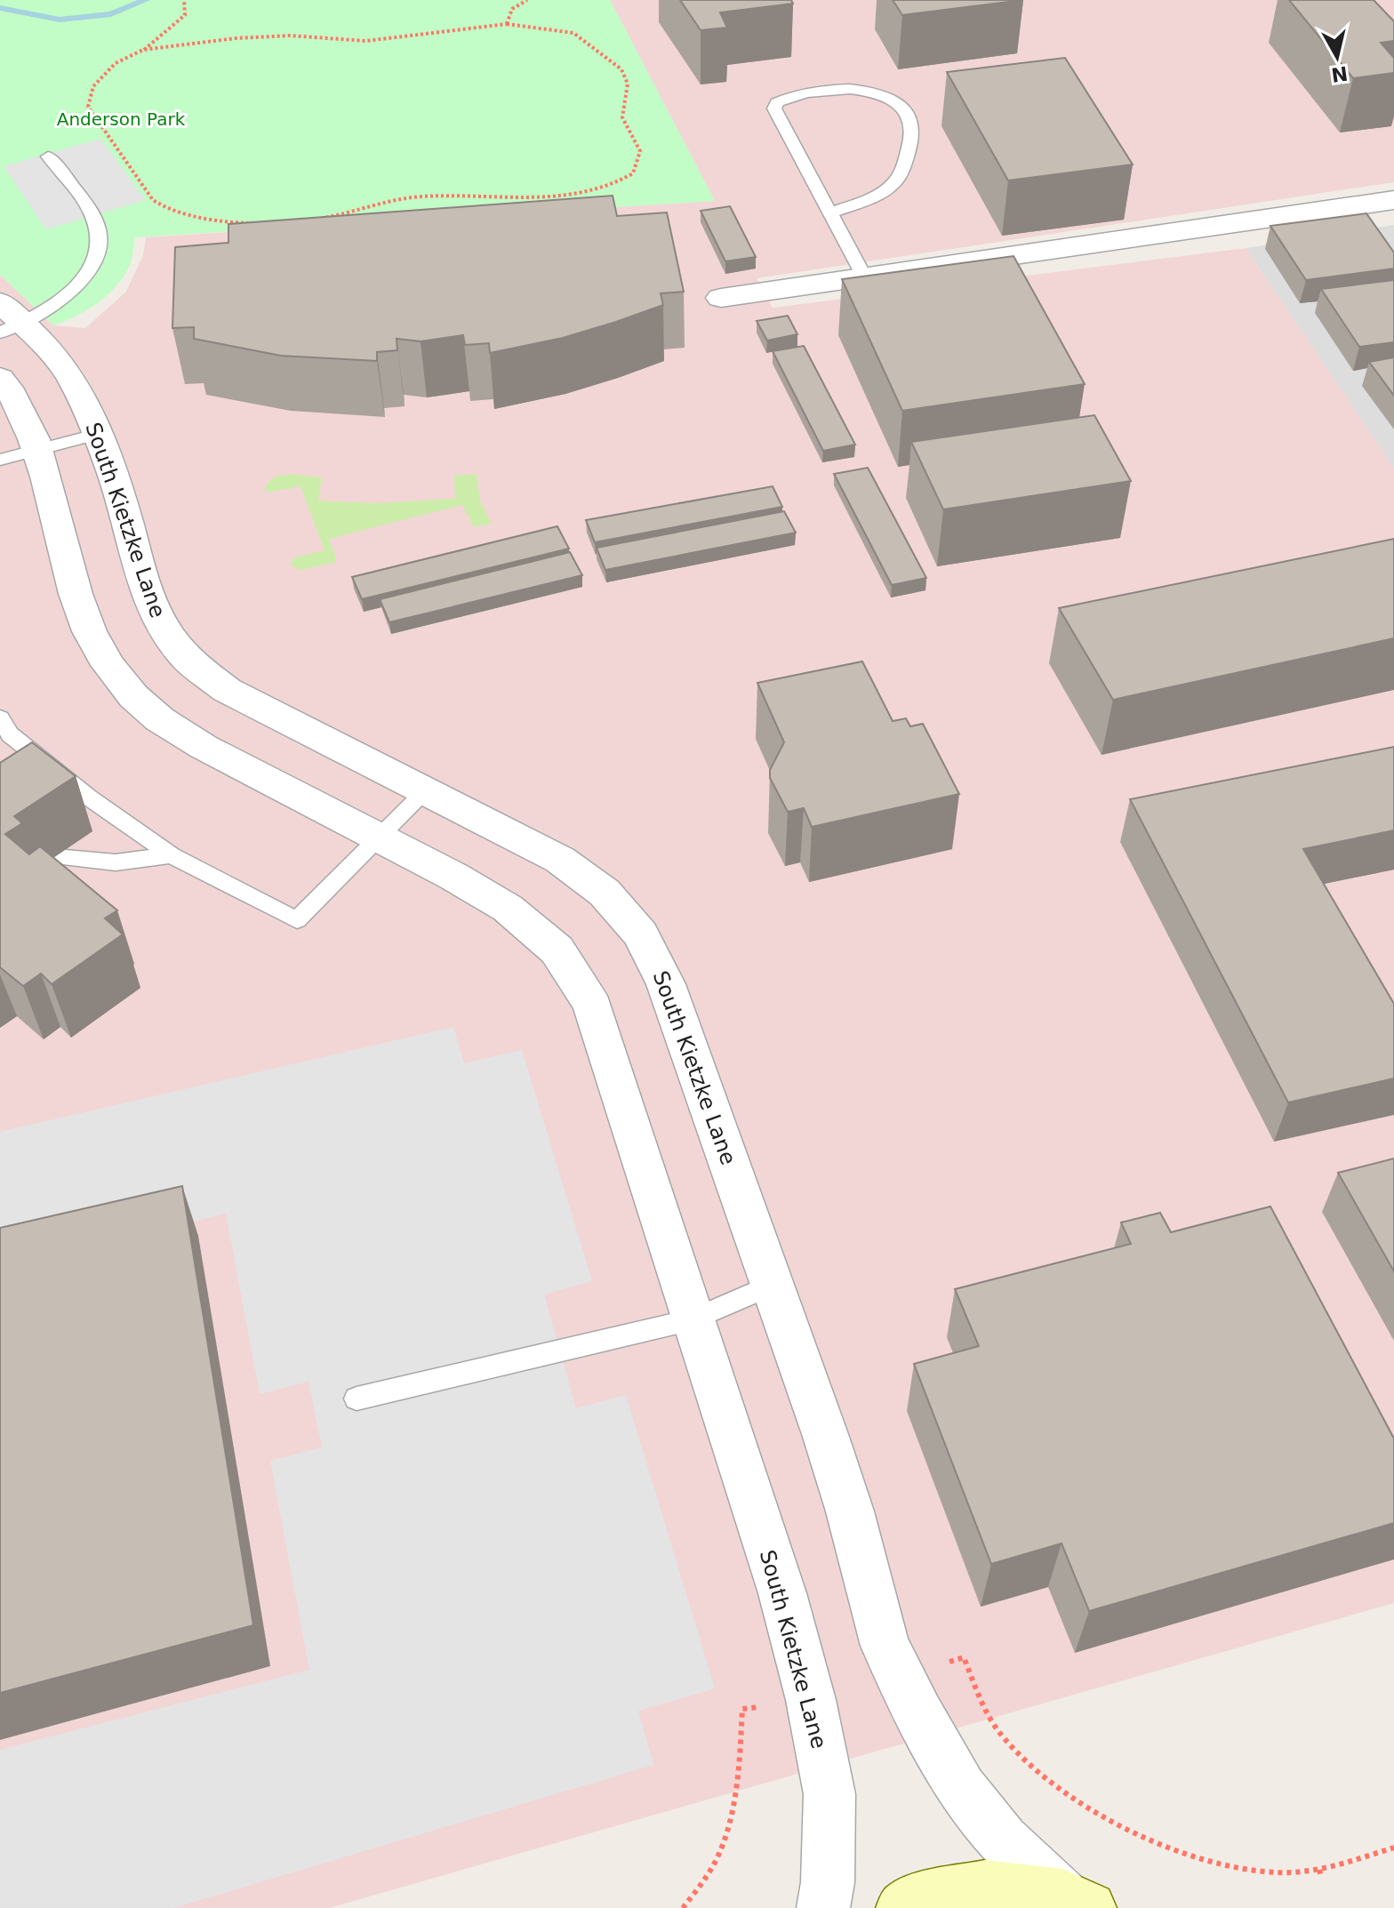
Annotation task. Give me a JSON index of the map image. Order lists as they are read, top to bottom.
{
  "streets": {
    "street": ["South Kietzke Lane"]
  },
  "parks": ["Anderson Park"],
  "north": "bottom"
}
